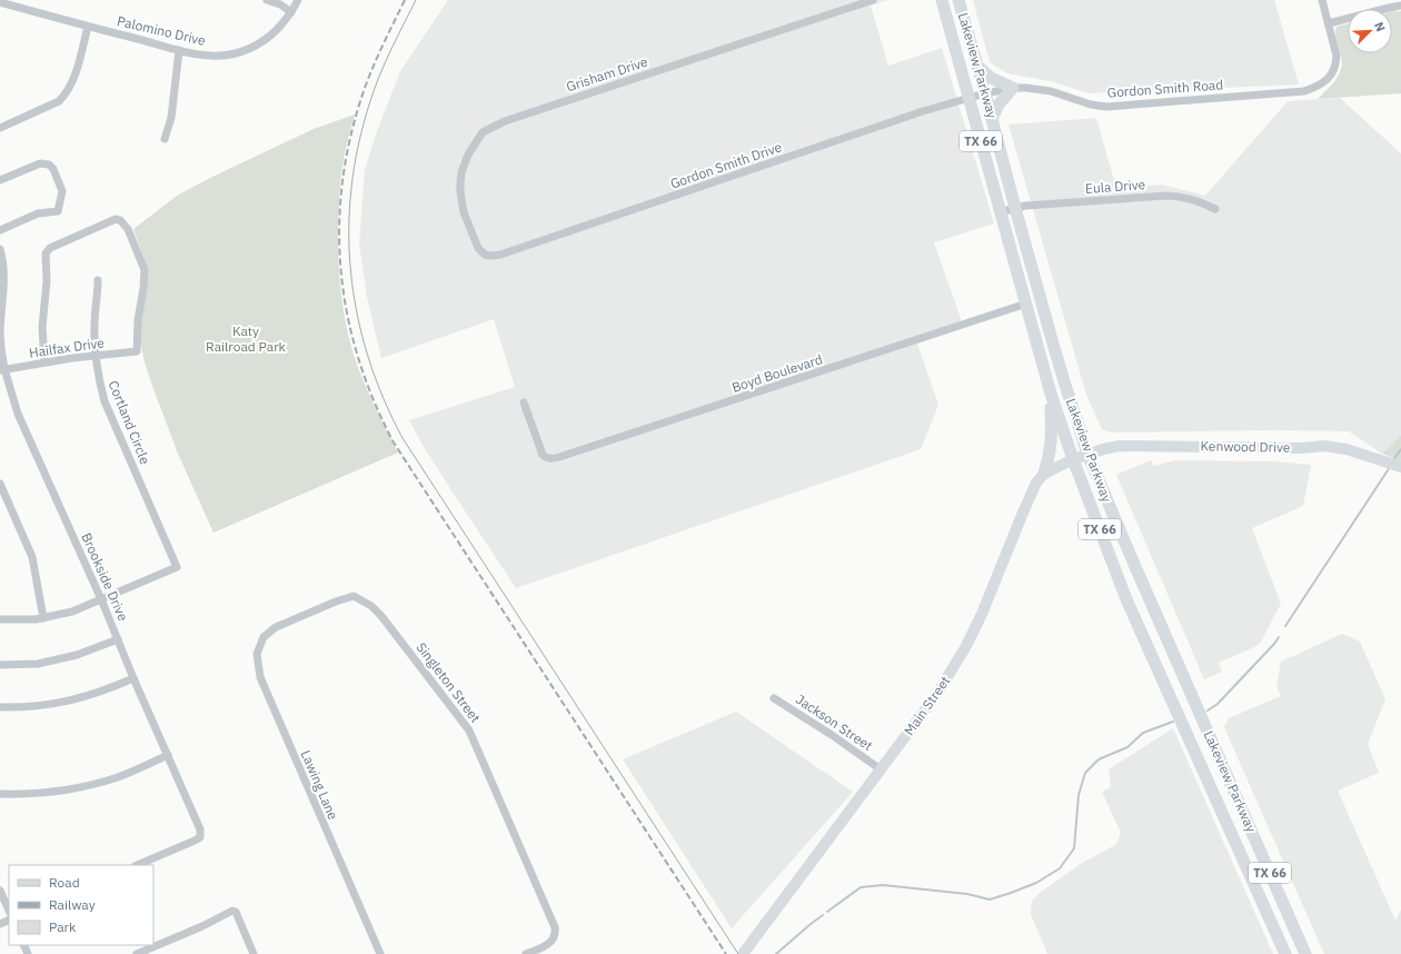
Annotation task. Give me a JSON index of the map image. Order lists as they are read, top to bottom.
{
  "streets": {
    "main road": ["Lakeview Parkway", "TX 66"],
    "street": [
      "Palomino Drive",
      "Grisham Drive",
      "Gordon Smith Road",
      "Gordon Smith Drive",
      "Eula Drive",
      "Hailfax Drive",
      "Boyd Boulevard",
      "Cortland Circle",
      "Kenwood Drive",
      "Brookside Drive",
      "Singleton Street",
      "Main Street",
      "Jackson Street",
      "Lawing Lane"
    ]
  },
  "crossings": [
    ["Lakeview Parkway", "Gordon Smith Road"],
    ["Lakeview Parkway", "Gordon Smith Drive"],
    ["Lakeview Parkway", "Eula Drive"],
    ["Lakeview Parkway", "Boyd Boulevard"],
    ["Lakeview Parkway", "Kenwood Drive"],
    ["Lakeview Parkway", "Main Street"],
    ["Grisham Drive", "Gordon Smith Drive"],
    ["Gordon Smith Road", "Gordon Smith Drive"],
    ["Hailfax Drive", "Cortland Circle"],
    ["Hailfax Drive", "Brookside Drive"],
    ["Cortland Circle", "Brookside Drive"],
    ["Kenwood Drive", "Main Street"],
    ["Singleton Street", "Lawing Lane"],
    ["Main Street", "Jackson Street"]
  ],
  "parks": ["Katy Railroad Park"],
  "legend": ["Road", "Railway", "Park"],
  "north": "top right"
}
